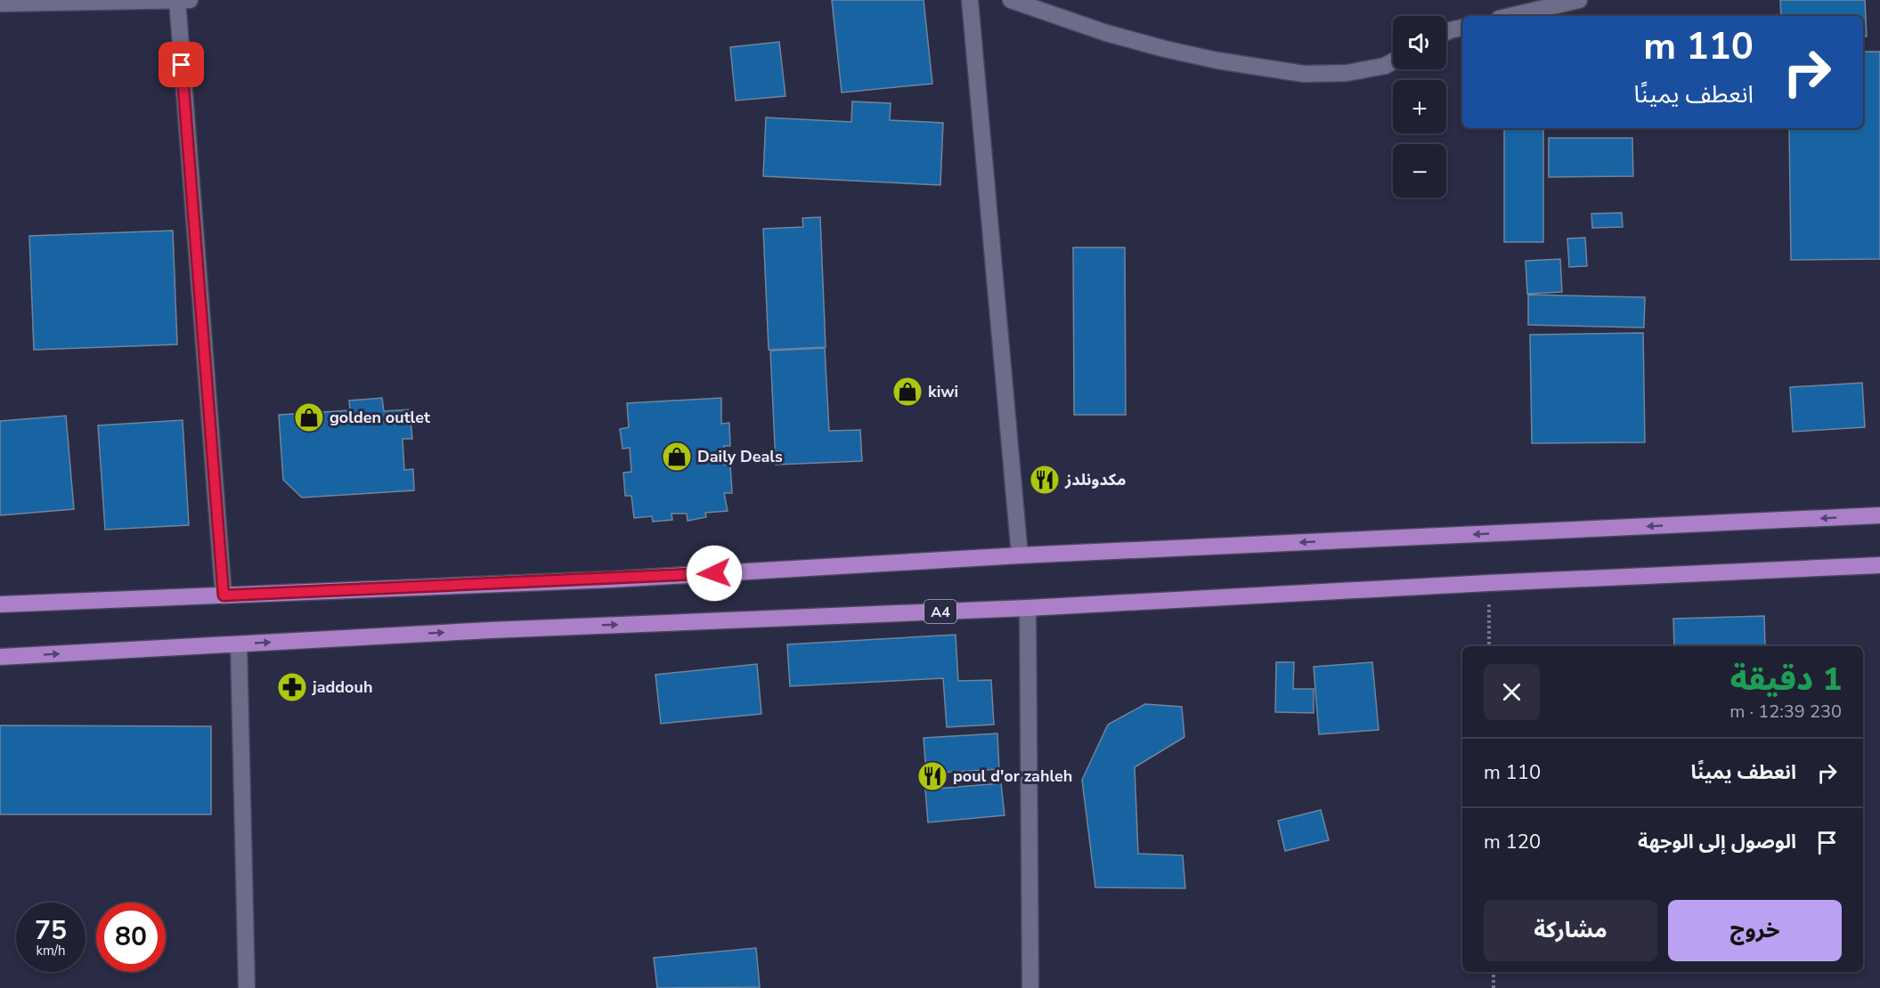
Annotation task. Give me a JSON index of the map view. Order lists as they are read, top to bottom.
{
  "streets": {
    "highway": ["A4"]
  },
  "places": {
    "shop": ["kiwi", "golden outlet", "Daily Deals"],
    "restaurant": ["مكدونلدز", "poul d'or zahleh"],
    "pharmacy": ["jaddouh"]
  },
  "page": {
    "map_buttons": ["+", "−"],
    "turn": ["110 m", "انعطف يمينًا"],
    "heading": ["1 دقيقة", "230 m · 12:39"],
    "list": [
      {
        "name": "انعطف يمينًا",
        "value": "110 m"
      },
      {
        "name": "الوصول إلى الوجهة",
        "value": "120 m"
      }
    ],
    "buttons": ["خروج", "مشاركة"],
    "speed": "75 km/h",
    "limit": "80"
  }
}
